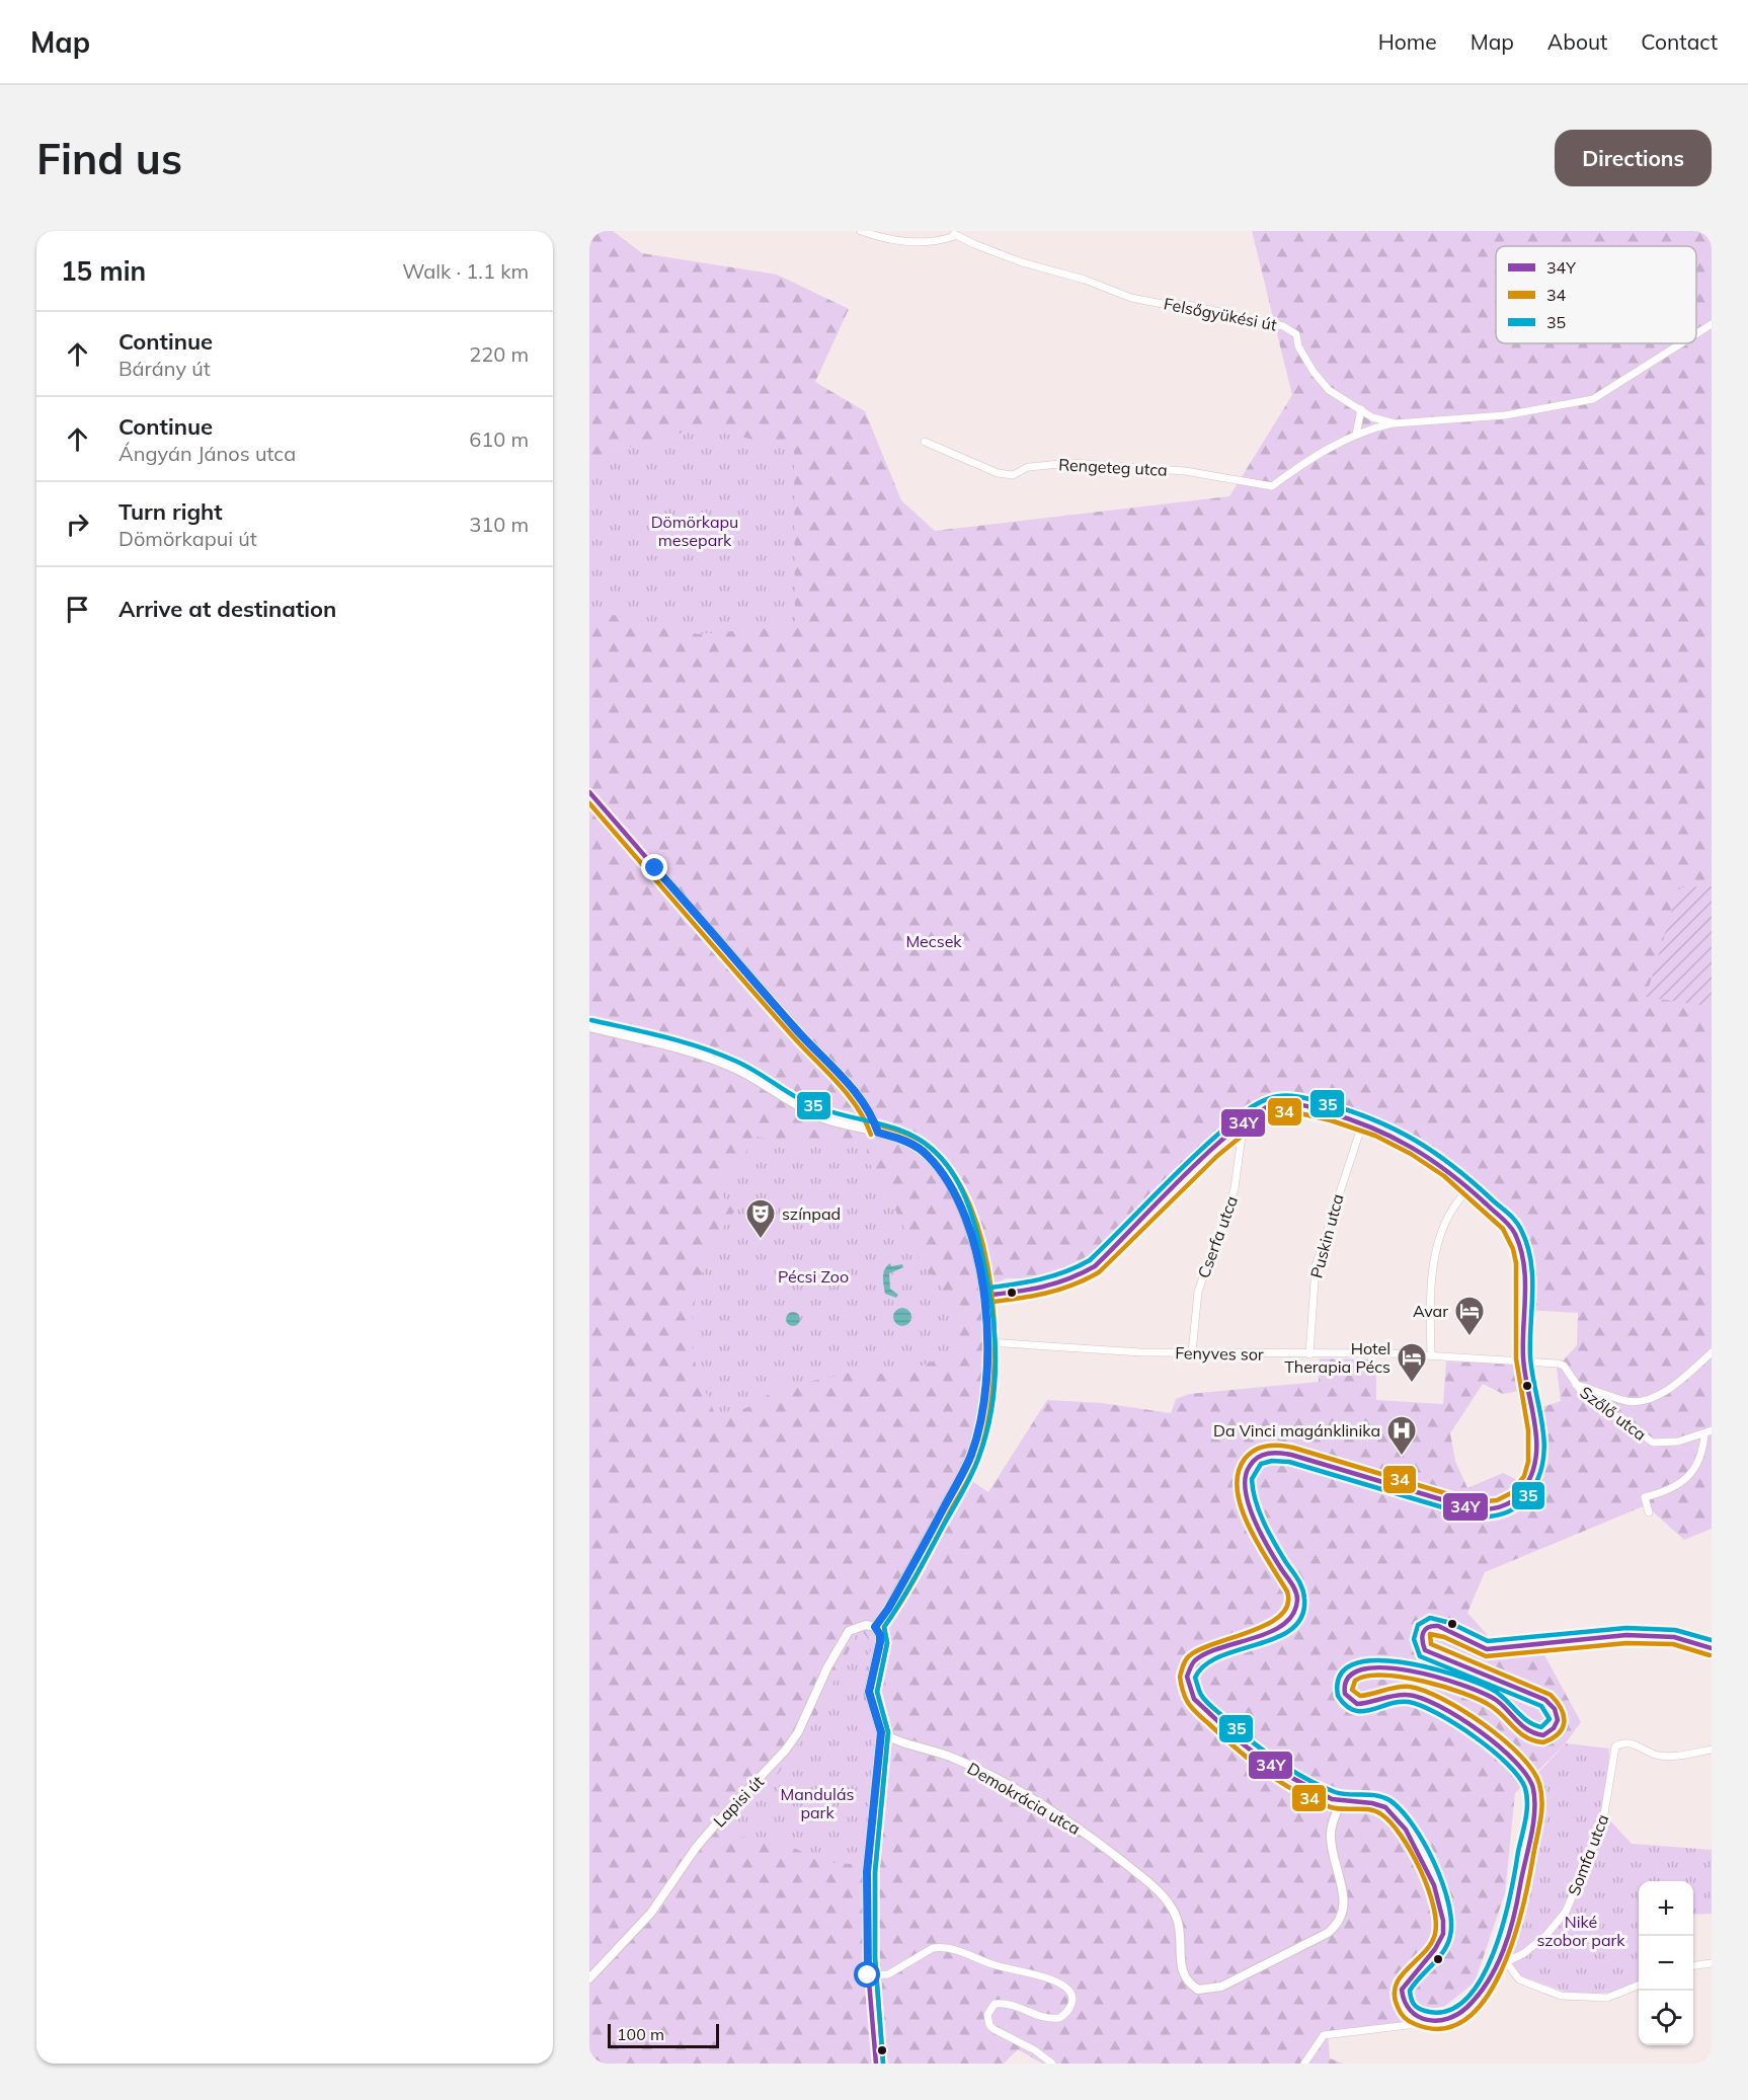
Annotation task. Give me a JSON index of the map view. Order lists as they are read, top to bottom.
{
  "streets": {
    "street": [
      "Felsőgyükési út",
      "Rengeteg utca",
      "Puskin utca",
      "Cserfa utca",
      "Fenyves sor",
      "Szőlő utca",
      "Demokrácia utca",
      "Lapisi út",
      "Somfa utca"
    ]
  },
  "crossings": [
    ["Puskin utca", "Fenyves sor"],
    ["Cserfa utca", "Fenyves sor"],
    ["Fenyves sor", "Szőlő utca"]
  ],
  "parks": [
    "Dömörkapu mesepark",
    "Mecsek",
    "Pécsi Zoo",
    "Mandulás park",
    "Niké szobor park"
  ],
  "places": {
    "theatre": ["színpad"],
    "hotel": ["Avar", "Hotel Therapia Pécs"],
    "hospital": ["Da Vinci magánklinika"]
  },
  "lines": ["transit line 34Y", "transit line 34", "transit line 35"],
  "legend": ["34Y", "34", "35"],
  "scale_bar": "100 m",
  "page": {
    "header": "Map",
    "nav": [
      "Home",
      "Map",
      "About",
      "Contact"
    ],
    "buttons": "Directions",
    "title": "Find us",
    "heading": ["15 min", "Walk · 1.1 km"],
    "list": [
      ["Continue", "Bárány út", "220 m"],
      ["Continue", "Ángyán János utca", "610 m"],
      ["Turn right", "Dömörkapui út", "310 m"],
      "Arrive at destination"
    ],
    "map_buttons": ["+", "−"],
    "scale": "100 m"
  }
}
